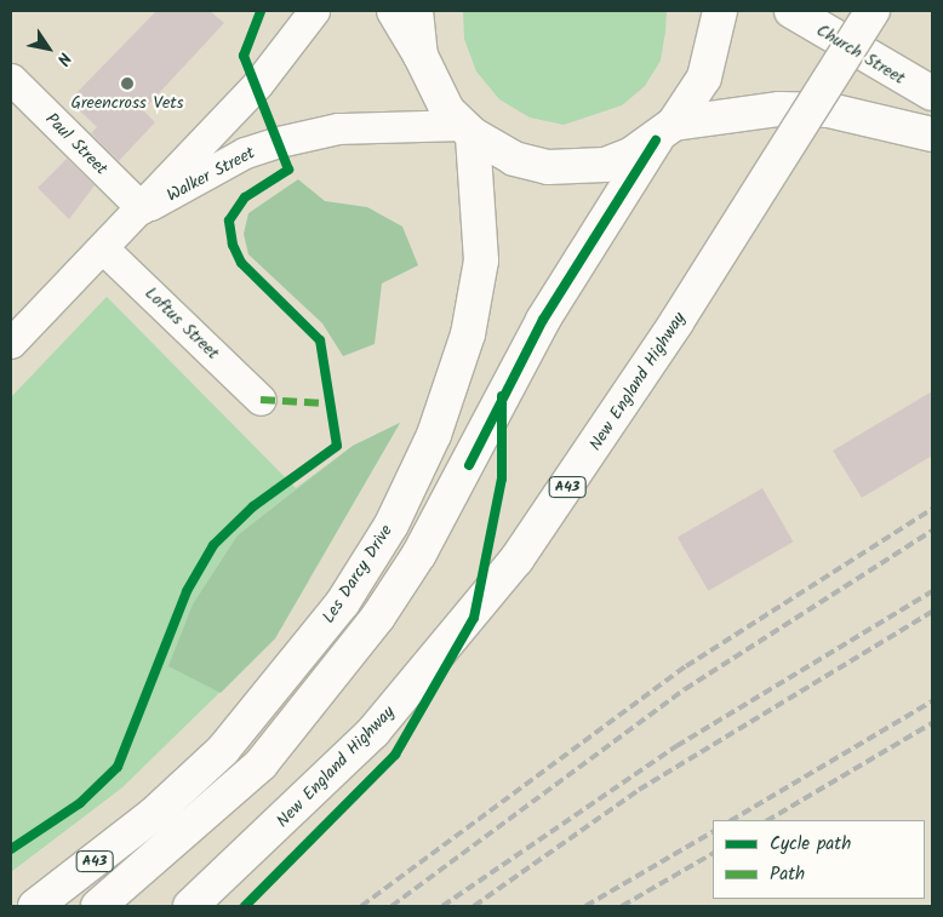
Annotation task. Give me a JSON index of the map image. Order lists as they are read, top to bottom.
{
  "streets": {
    "main road": [
      "Church Street",
      "New England Highway",
      "A43",
      "Les Darcy Drive"
    ],
    "street": ["Paul Street", "Walker Street", "Loftus Street"]
  },
  "crossings": [
    ["Paul Street", "Walker Street"],
    ["Walker Street", "Loftus Street"],
    ["Walker Street", "Les Darcy Drive"]
  ],
  "places": ["Greencross Vets"],
  "legend": ["Cycle path", "Path"],
  "north": "bottom right"
}
